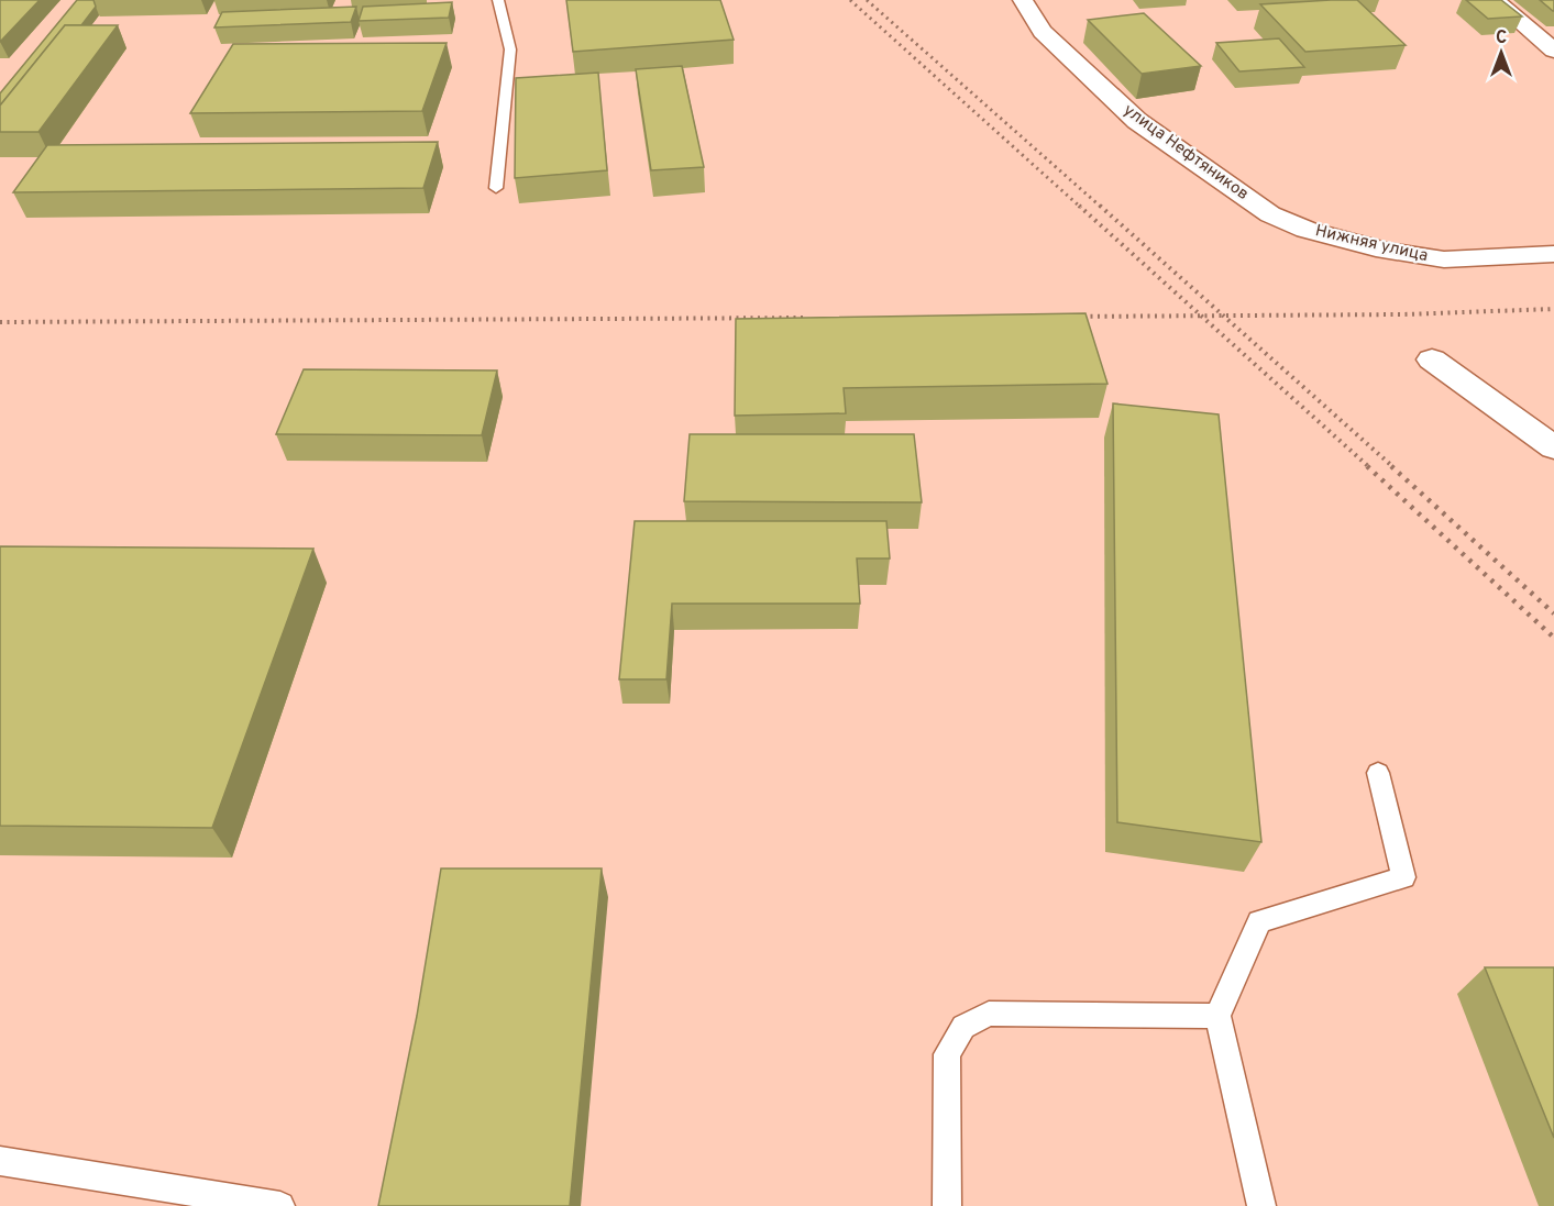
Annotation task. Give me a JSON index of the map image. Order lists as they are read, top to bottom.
{
  "streets": {
    "street": ["улица Нефтяников", "Нижняя улица"]
  },
  "crossings": [
    ["улица Нефтяников", "Нижняя улица"]
  ],
  "north": "top"
}
